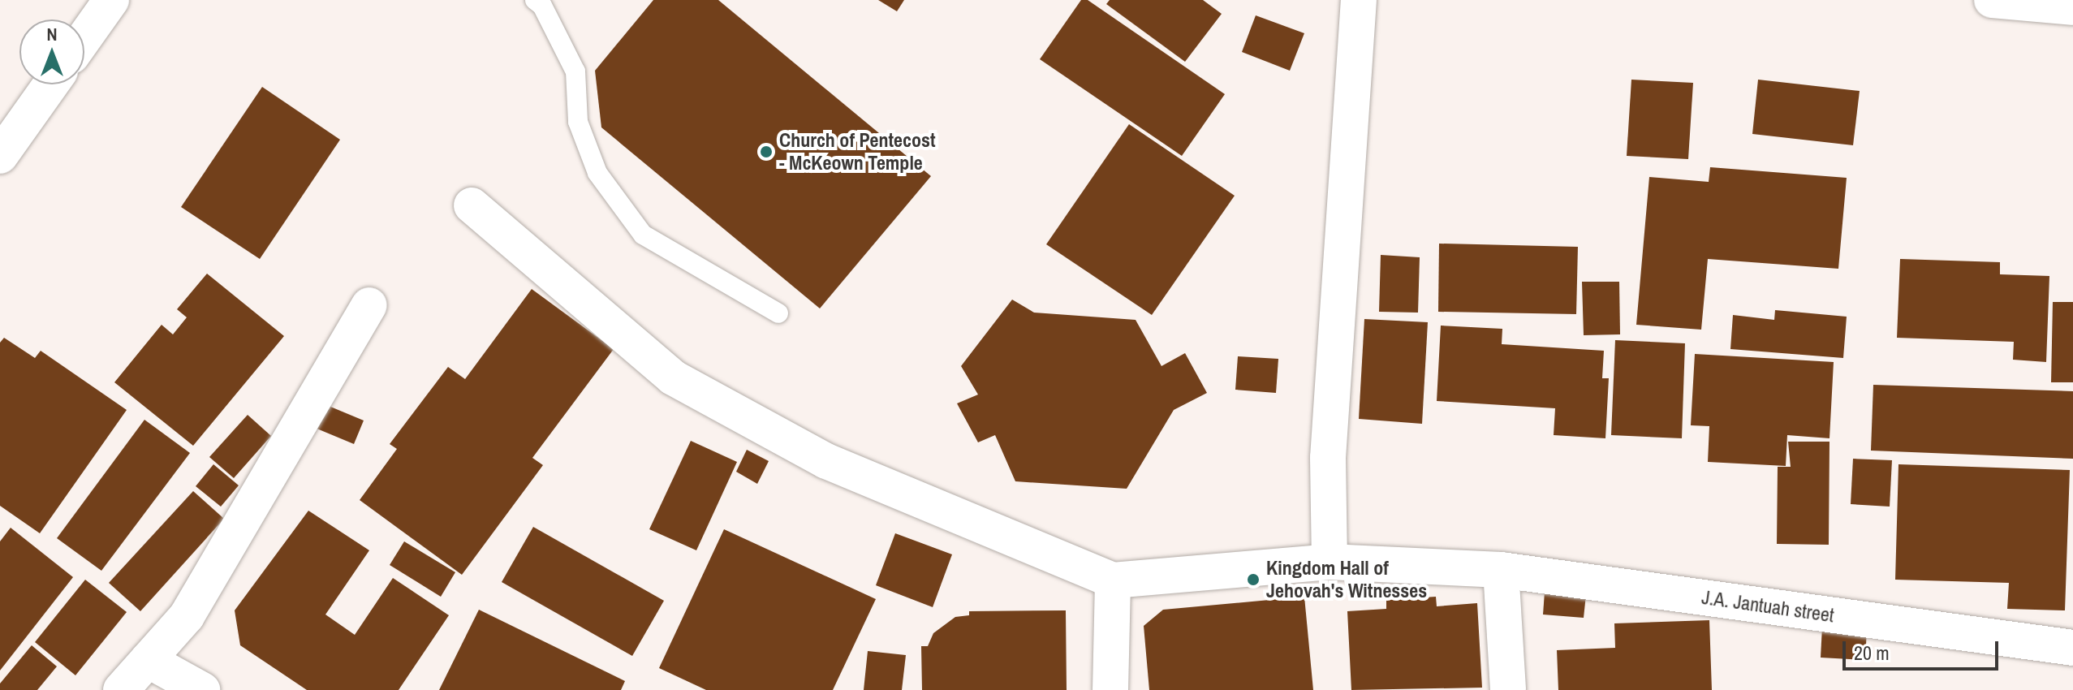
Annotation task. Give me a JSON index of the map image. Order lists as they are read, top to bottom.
{
  "streets": {
    "street": ["J.A. Jantuah street"]
  },
  "places": ["Church of Pentecost - McKeown Temple", "Kingdom Hall of Jehovah's Witnesses"],
  "scale_bar": "20 m",
  "north": "top"
}
